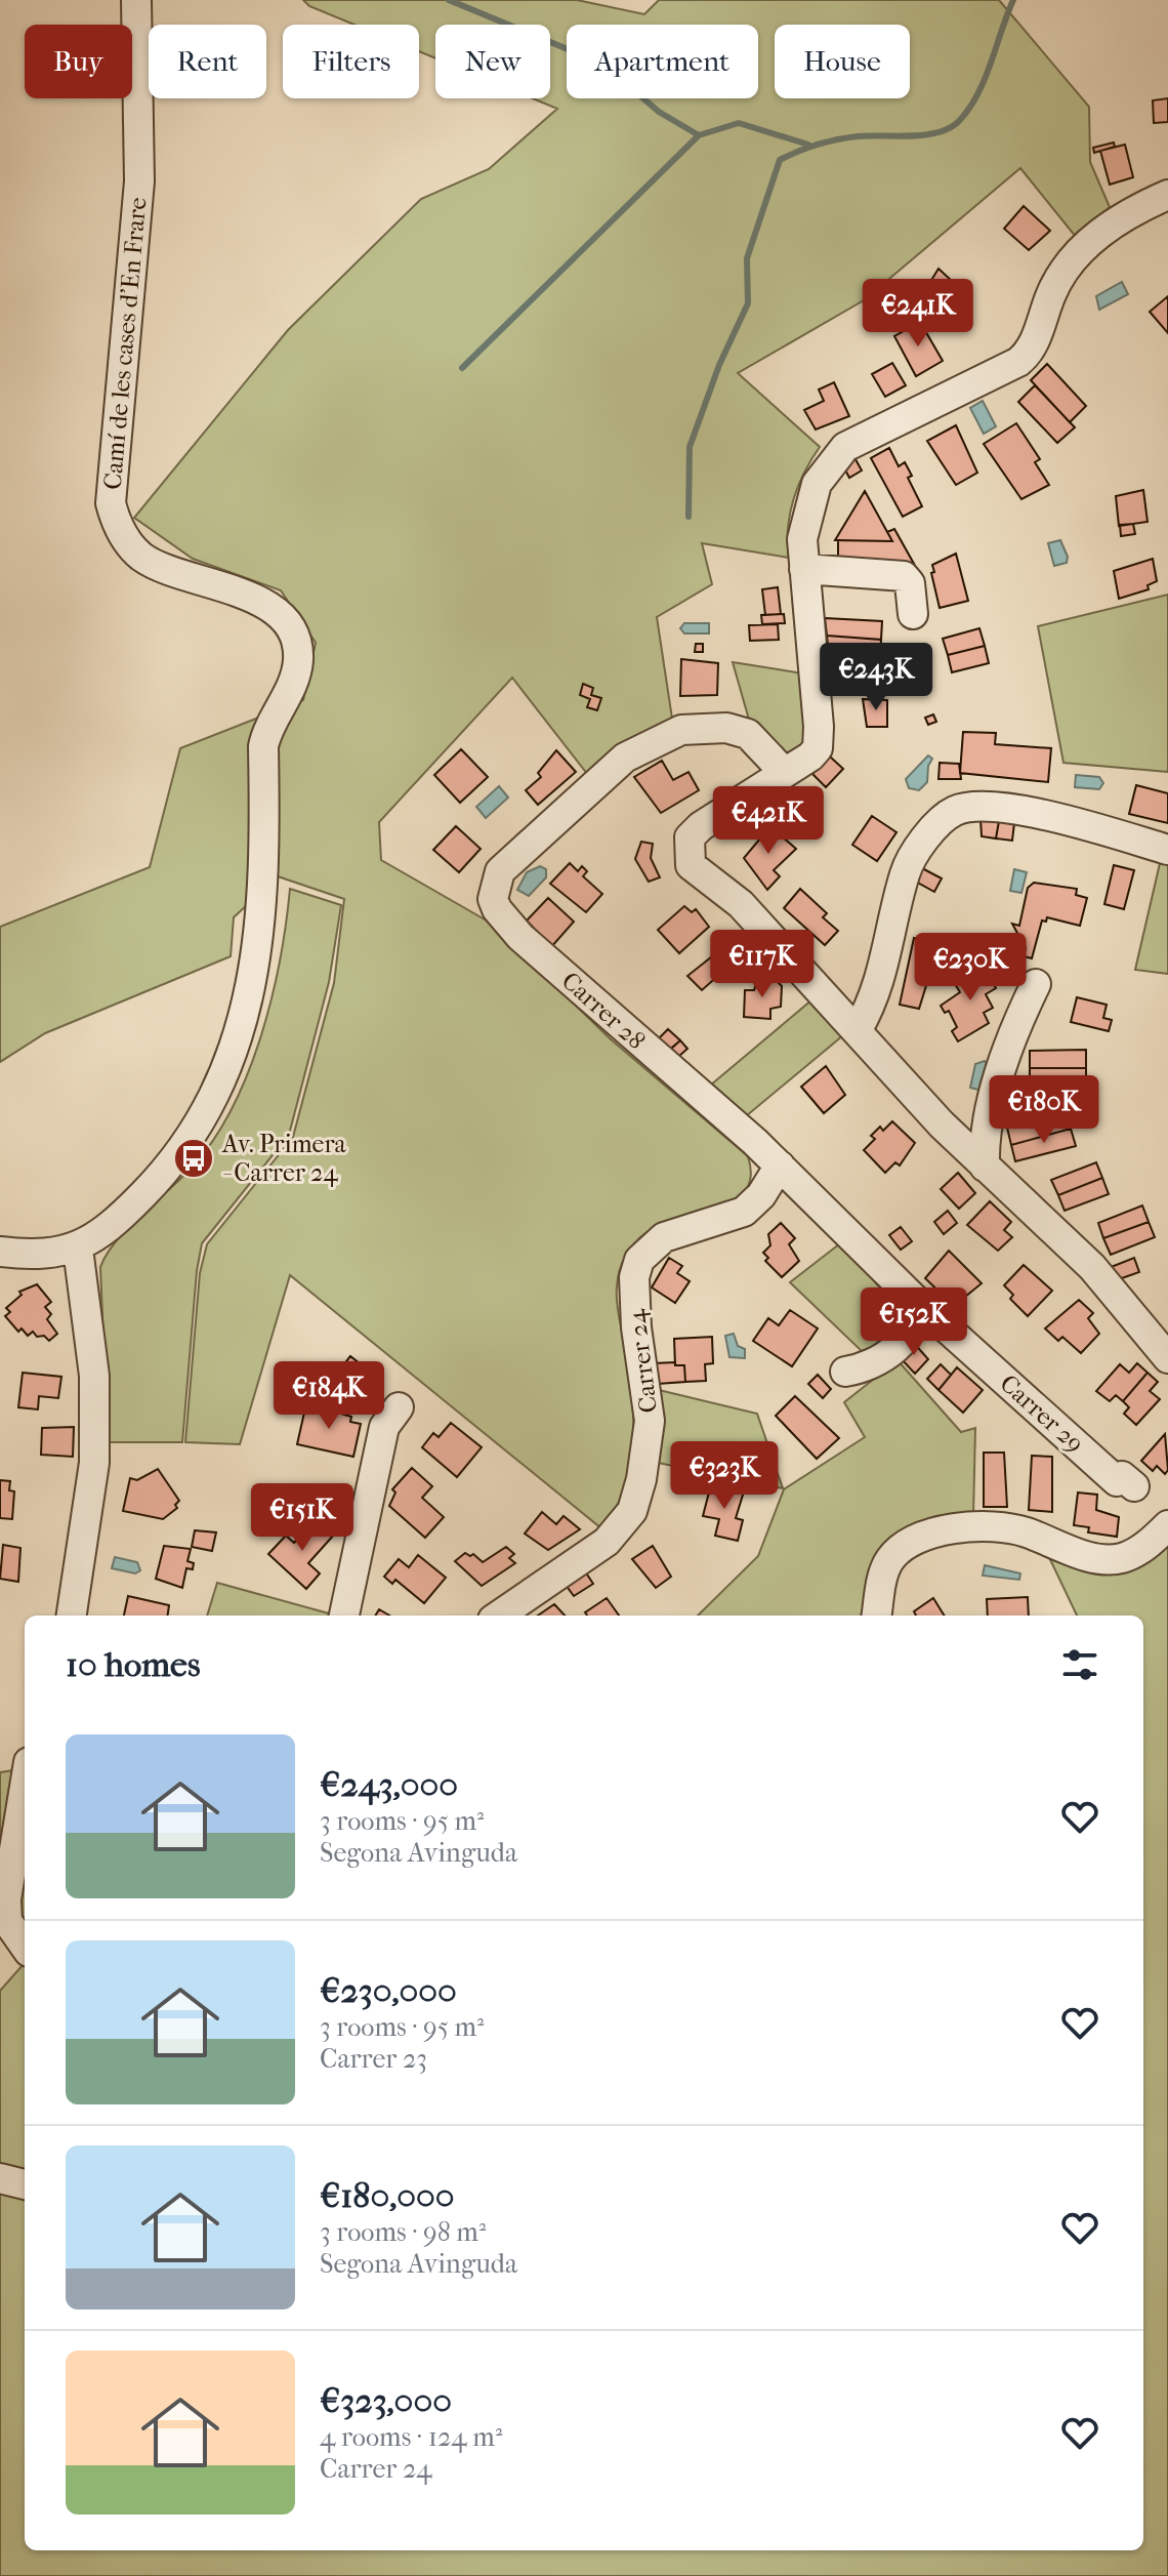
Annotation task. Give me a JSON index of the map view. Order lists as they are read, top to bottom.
{
  "streets": {
    "street": [
      "Camí de les cases d'En Frare",
      "Carrer 28",
      "Carrer 24",
      "Carrer 29"
    ]
  },
  "crossings": [
    ["Carrer 28", "Carrer 24"],
    ["Carrer 28", "Carrer 29"]
  ],
  "places": {
    "bus stop": ["Av. Primera - Carrer 24"]
  },
  "page": {
    "chip": [
      "Buy",
      "Rent",
      "Filters",
      "New",
      "Apartment",
      "House"
    ],
    "price": [
      "€241K",
      "€243K",
      "€421K",
      "€117K",
      "€230K",
      "€180K",
      "€152K",
      "€184K",
      "€323K",
      "€151K"
    ],
    "heading": "10 homes",
    "list": [
      {
        "name": "€243,000",
        "note": "3 rooms · 95 m² · Segona Avinguda"
      },
      {
        "name": "€230,000",
        "note": "3 rooms · 95 m² · Carrer 23"
      },
      {
        "name": "€180,000",
        "note": "3 rooms · 98 m² · Segona Avinguda"
      },
      {
        "name": "€323,000",
        "note": "4 rooms · 124 m² · Carrer 24"
      }
    ]
  }
}
